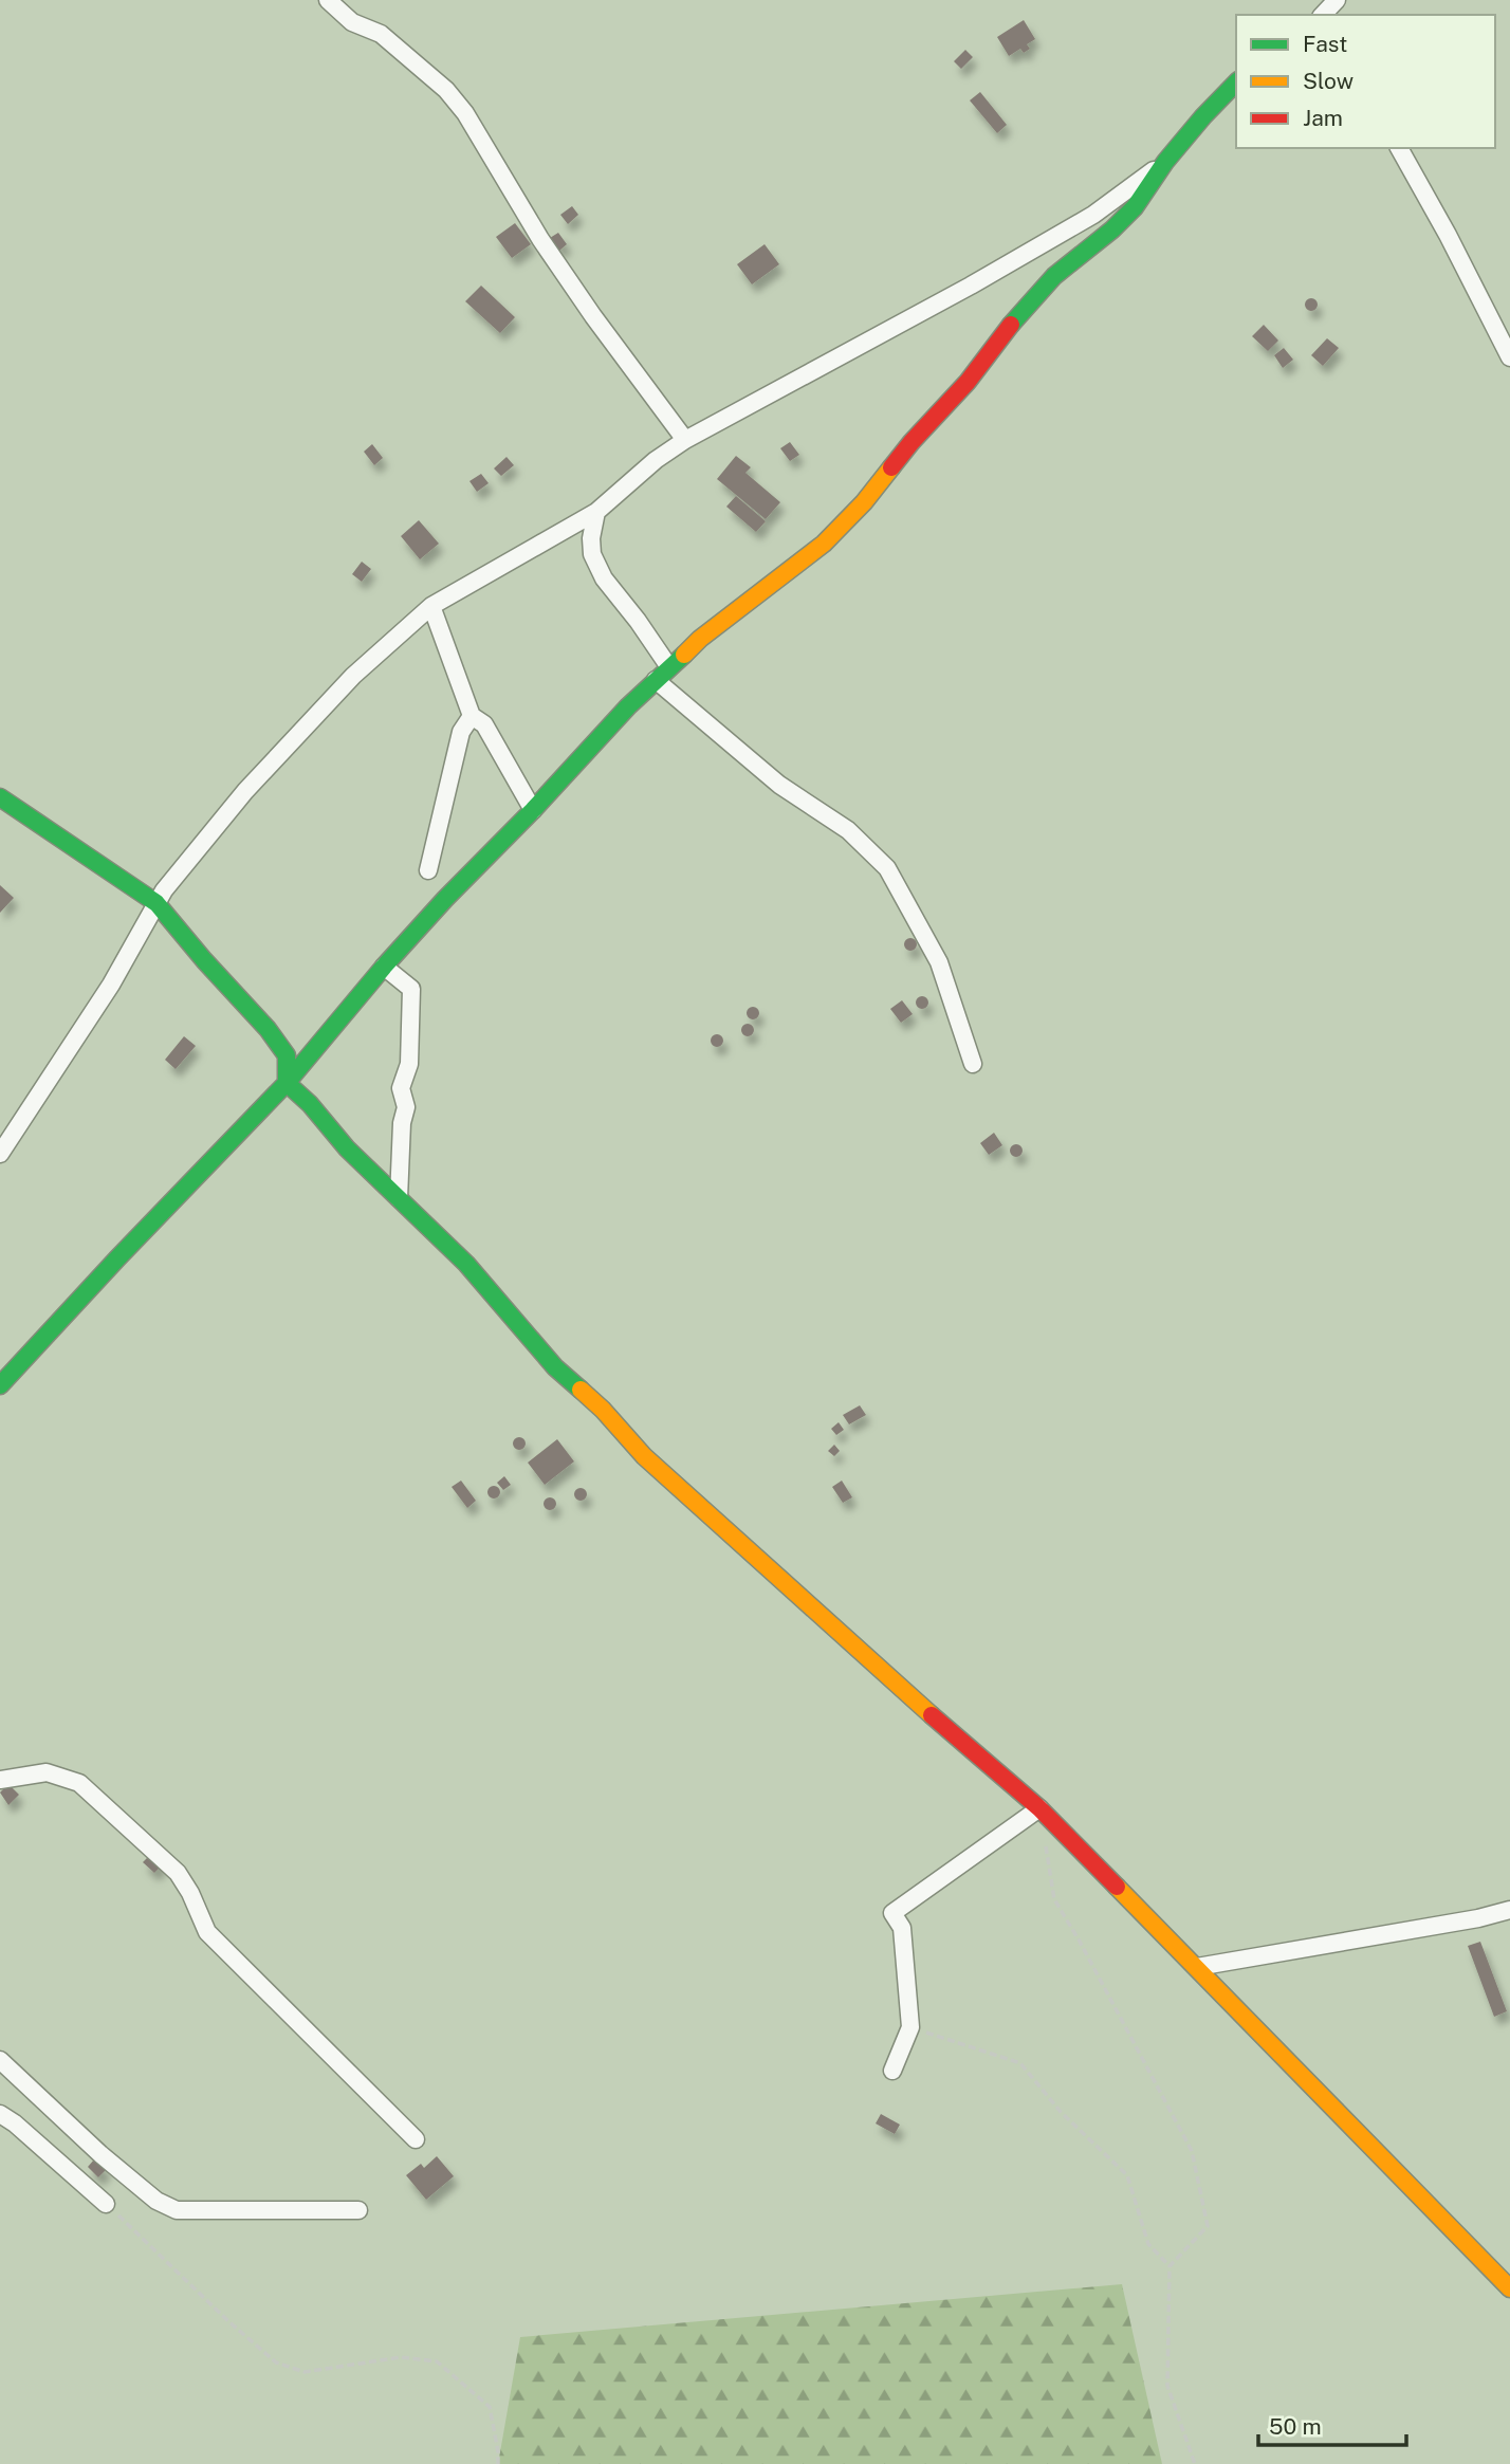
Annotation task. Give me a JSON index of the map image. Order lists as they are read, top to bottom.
{
  "legend": ["Fast", "Slow", "Jam"],
  "scale_bar": "50 m"
}
